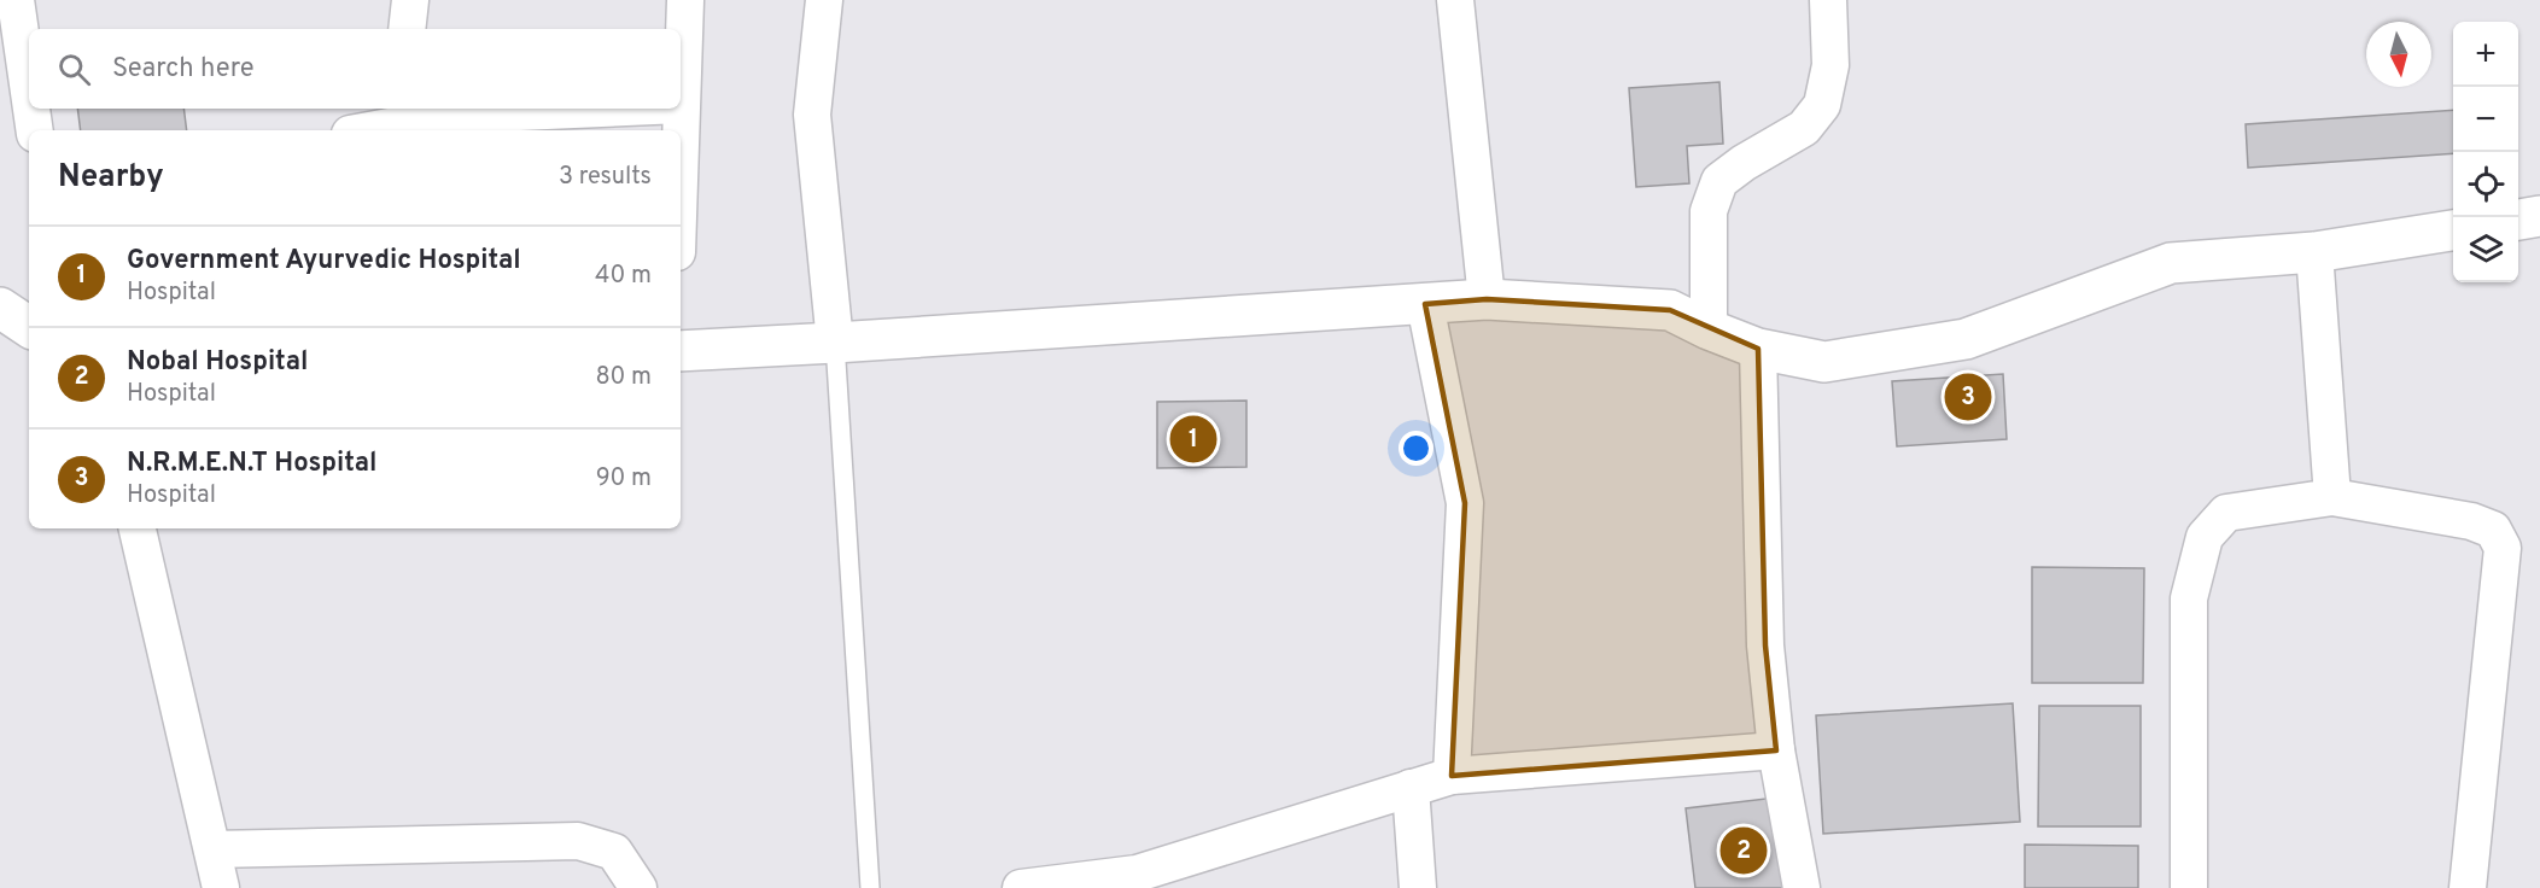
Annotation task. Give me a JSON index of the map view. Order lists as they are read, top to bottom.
{
  "north": "bottom",
  "page": {
    "map_buttons": ["+", "−"],
    "search": "Search here",
    "heading": ["Nearby", "3 results"],
    "list": [
      {
        "mark": "1",
        "name": "Government Ayurvedic Hospital",
        "note": "Hospital",
        "value": "40 m"
      },
      {
        "mark": "2",
        "name": "Nobal Hospital",
        "note": "Hospital",
        "value": "80 m"
      },
      {
        "mark": "3",
        "name": "N.R.M.E.N.T Hospital",
        "note": "Hospital",
        "value": "90 m"
      }
    ],
    "pins": ["3", "1", "2"]
  }
}
